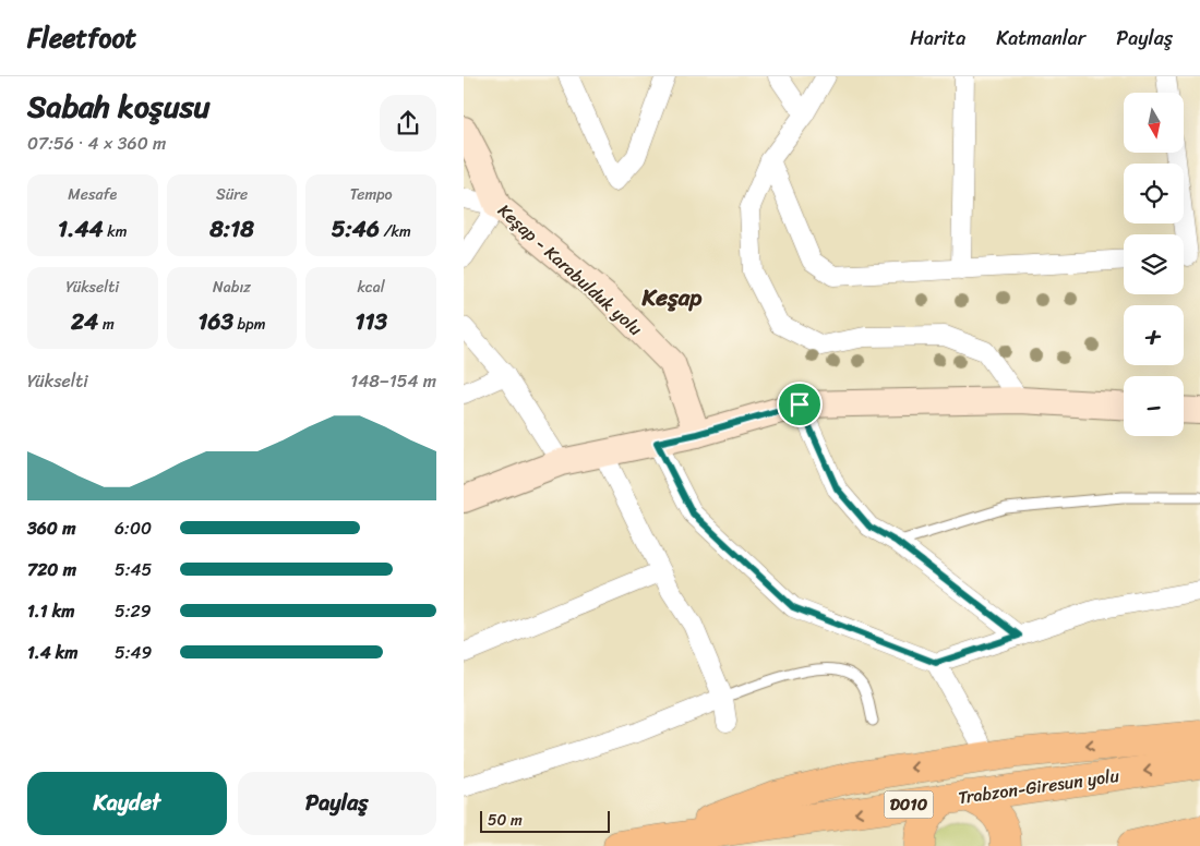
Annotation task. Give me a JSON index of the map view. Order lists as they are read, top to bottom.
{
  "streets": {
    "highway": ["Trabzon-Giresun yolu", "D010"],
    "main road": ["Keşap - Karabulduk yolu"]
  },
  "districts": ["Keşap"],
  "scale_bar": "50 m",
  "north": "bottom",
  "page": {
    "header": "Fleetfoot",
    "nav": ["Harita", "Katmanlar", "Paylaş"],
    "heading": ["Sabah koşusu", "07:56 · 4 × 360 m"],
    "map_buttons": ["+", "−"],
    "stats": [
      ["Mesafe", "1.44 km"],
      ["Süre", "8:18"],
      ["Tempo", "5:46 /km"],
      ["Yükselti", "24 m"],
      ["Nabız", "163 bpm"],
      ["kcal", "113"]
    ],
    "chart": ["Yükselti", "148–154 m"],
    "list": [
      {
        "name": "360 m",
        "note": "6:00"
      },
      {
        "name": "720 m",
        "note": "5:45"
      },
      {
        "name": "1.1 km",
        "note": "5:29"
      },
      {
        "name": "1.4 km",
        "note": "5:49"
      }
    ],
    "buttons": ["Kaydet", "Paylaş"],
    "scale": "50 m"
  }
}
